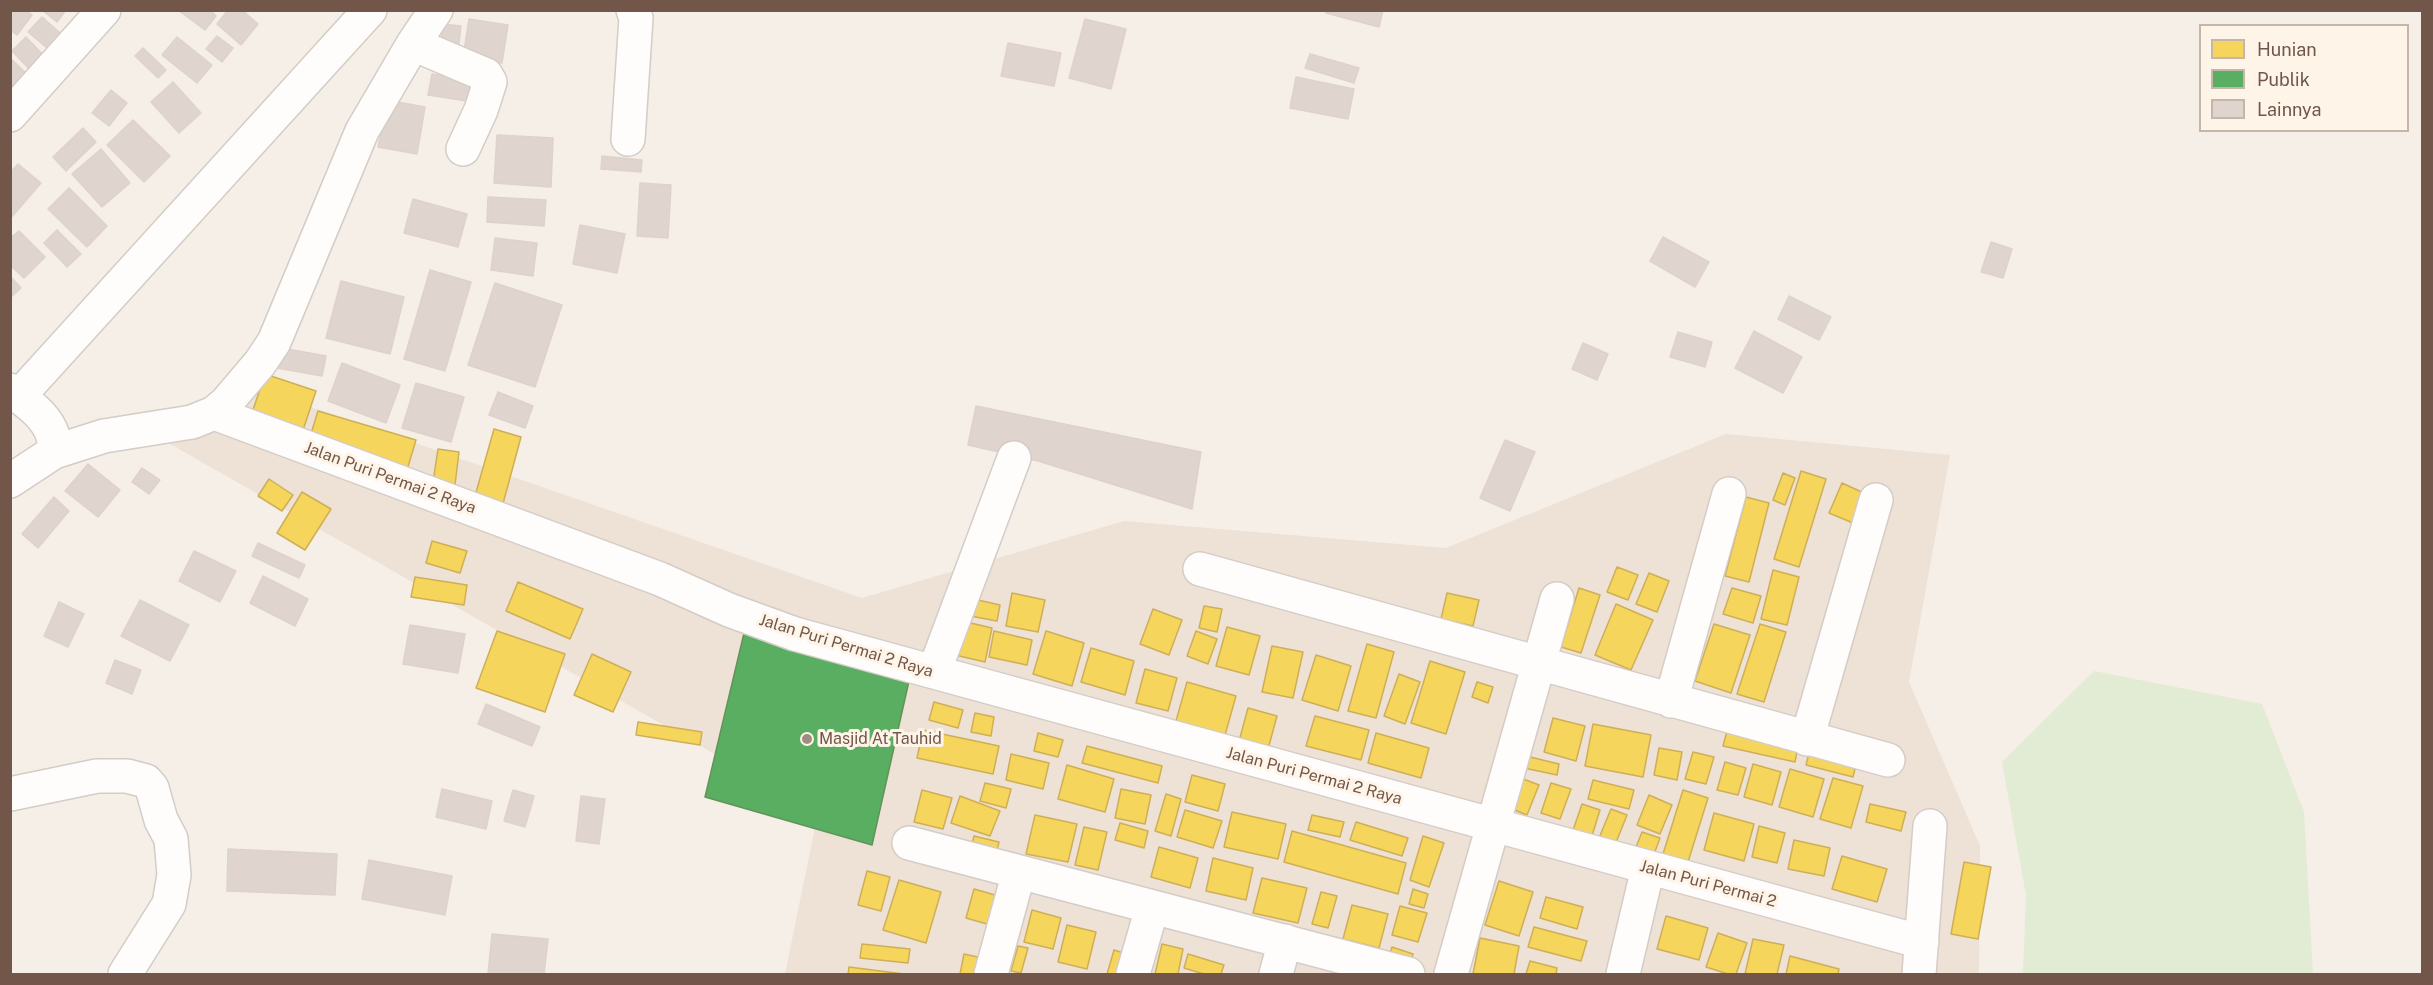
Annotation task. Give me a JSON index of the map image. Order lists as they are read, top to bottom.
{
  "streets": {
    "street": ["Jalan Puri Permai 2 Raya", "Jalan Puri Permai 2"]
  },
  "crossings": [
    ["Jalan Puri Permai 2 Raya", "Jalan Puri Permai 2"]
  ],
  "places": ["Masjid At Tauhid"],
  "legend": ["Hunian", "Publik", "Lainnya"]
}
